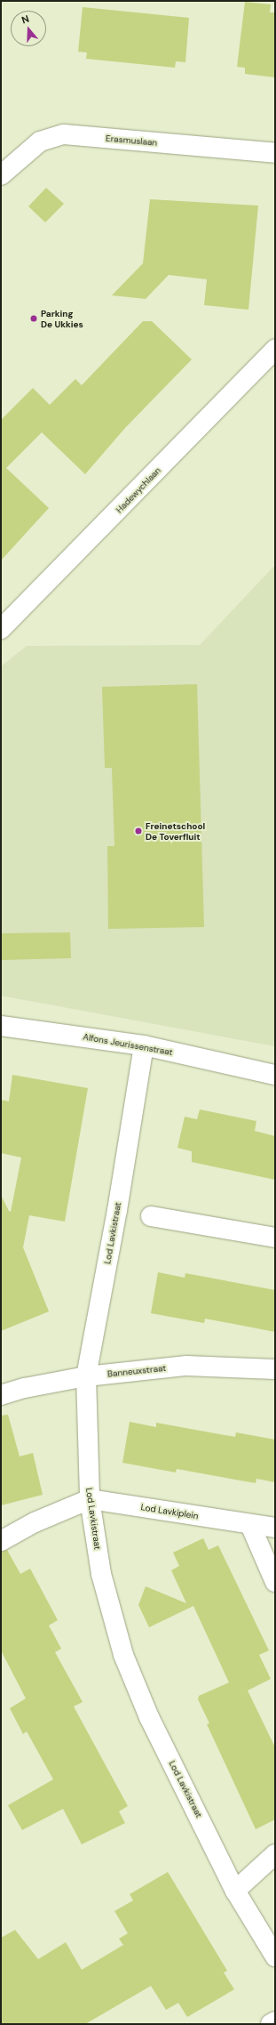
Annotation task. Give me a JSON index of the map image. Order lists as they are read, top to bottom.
{
  "streets": {
    "street": [
      "Erasmuslaan",
      "Hadewychlaan",
      "Alfons Jeurissenstraat",
      "Lod Lavkistraat",
      "Banneuxstraat",
      "Lod Lavkiplein"
    ]
  },
  "crossings": [
    ["Alfons Jeurissenstraat", "Lod Lavkistraat"],
    ["Lod Lavkistraat", "Banneuxstraat"],
    ["Lod Lavkistraat", "Lod Lavkiplein"]
  ],
  "places": ["Parking De Ukkies", "Freinetschool De Toverfluit"],
  "north": "top"
}
